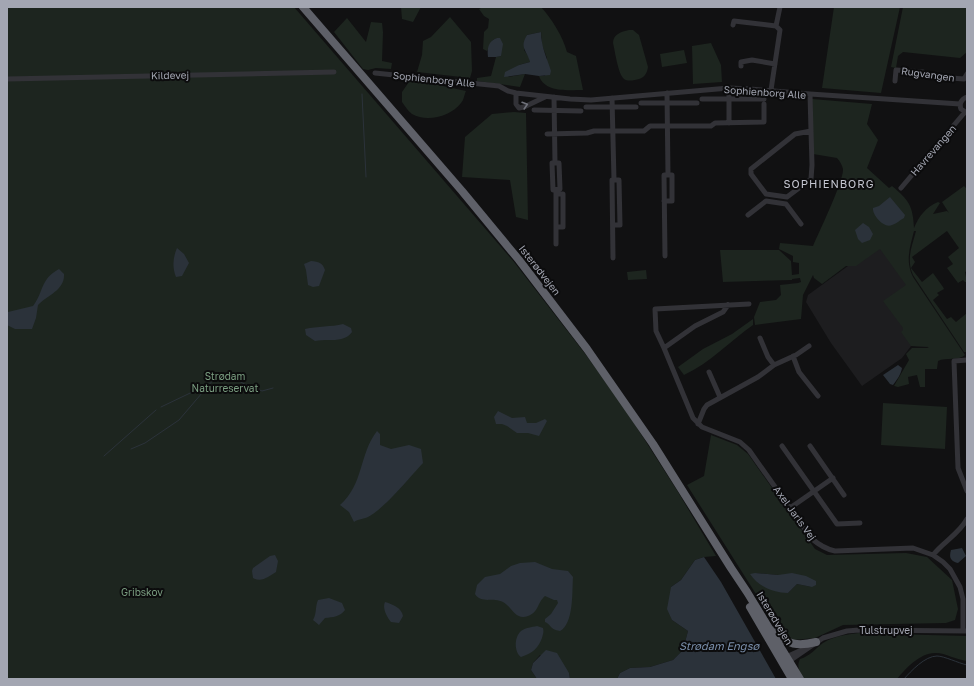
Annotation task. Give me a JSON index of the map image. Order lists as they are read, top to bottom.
{
  "streets": {
    "highway": ["Isterødvejen"],
    "street": [
      "Rugvangen",
      "Kildevej",
      "Sophienborg Alle",
      "Havrevangen",
      "Axel Jarls Vej",
      "Tulstrupvej"
    ]
  },
  "crossings": [
    ["Isterødvejen", "Tulstrupvej"],
    ["Axel Jarls Vej", "Tulstrupvej"]
  ],
  "districts": ["SOPHIENBORG"],
  "water": ["Strødam Engsø"],
  "parks": ["Strødam Naturreservat", "Gribskov"]
}
